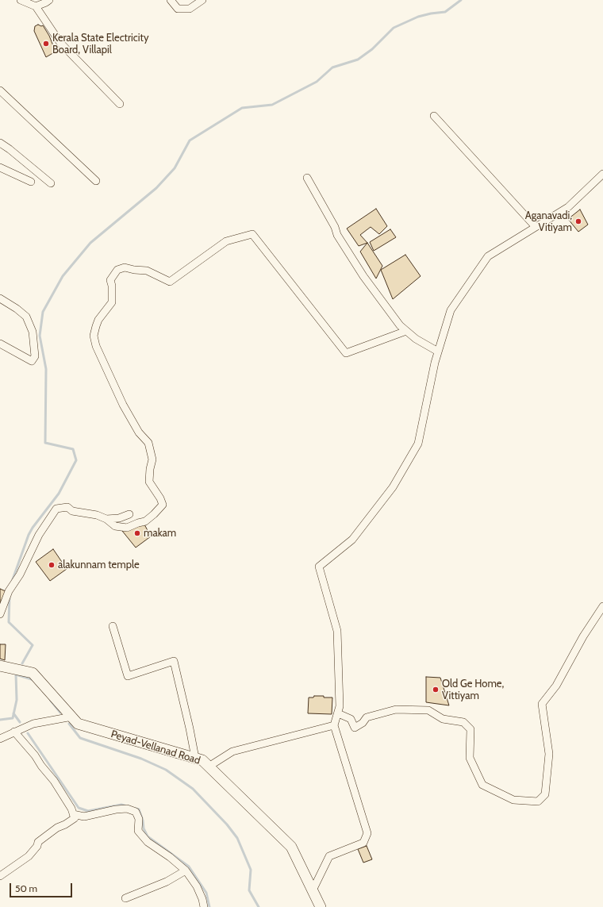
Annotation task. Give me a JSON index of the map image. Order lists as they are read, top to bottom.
{
  "streets": {
    "main road": ["Peyad-Vellanad Road"]
  },
  "places": [
    "Kerala State Electricity Board, Villapil",
    "Aganavadi, Vitiyam",
    "makam",
    "alakunnam temple",
    "Old Ge Home, Vittiyam"
  ],
  "scale_bar": "50 m"
}
